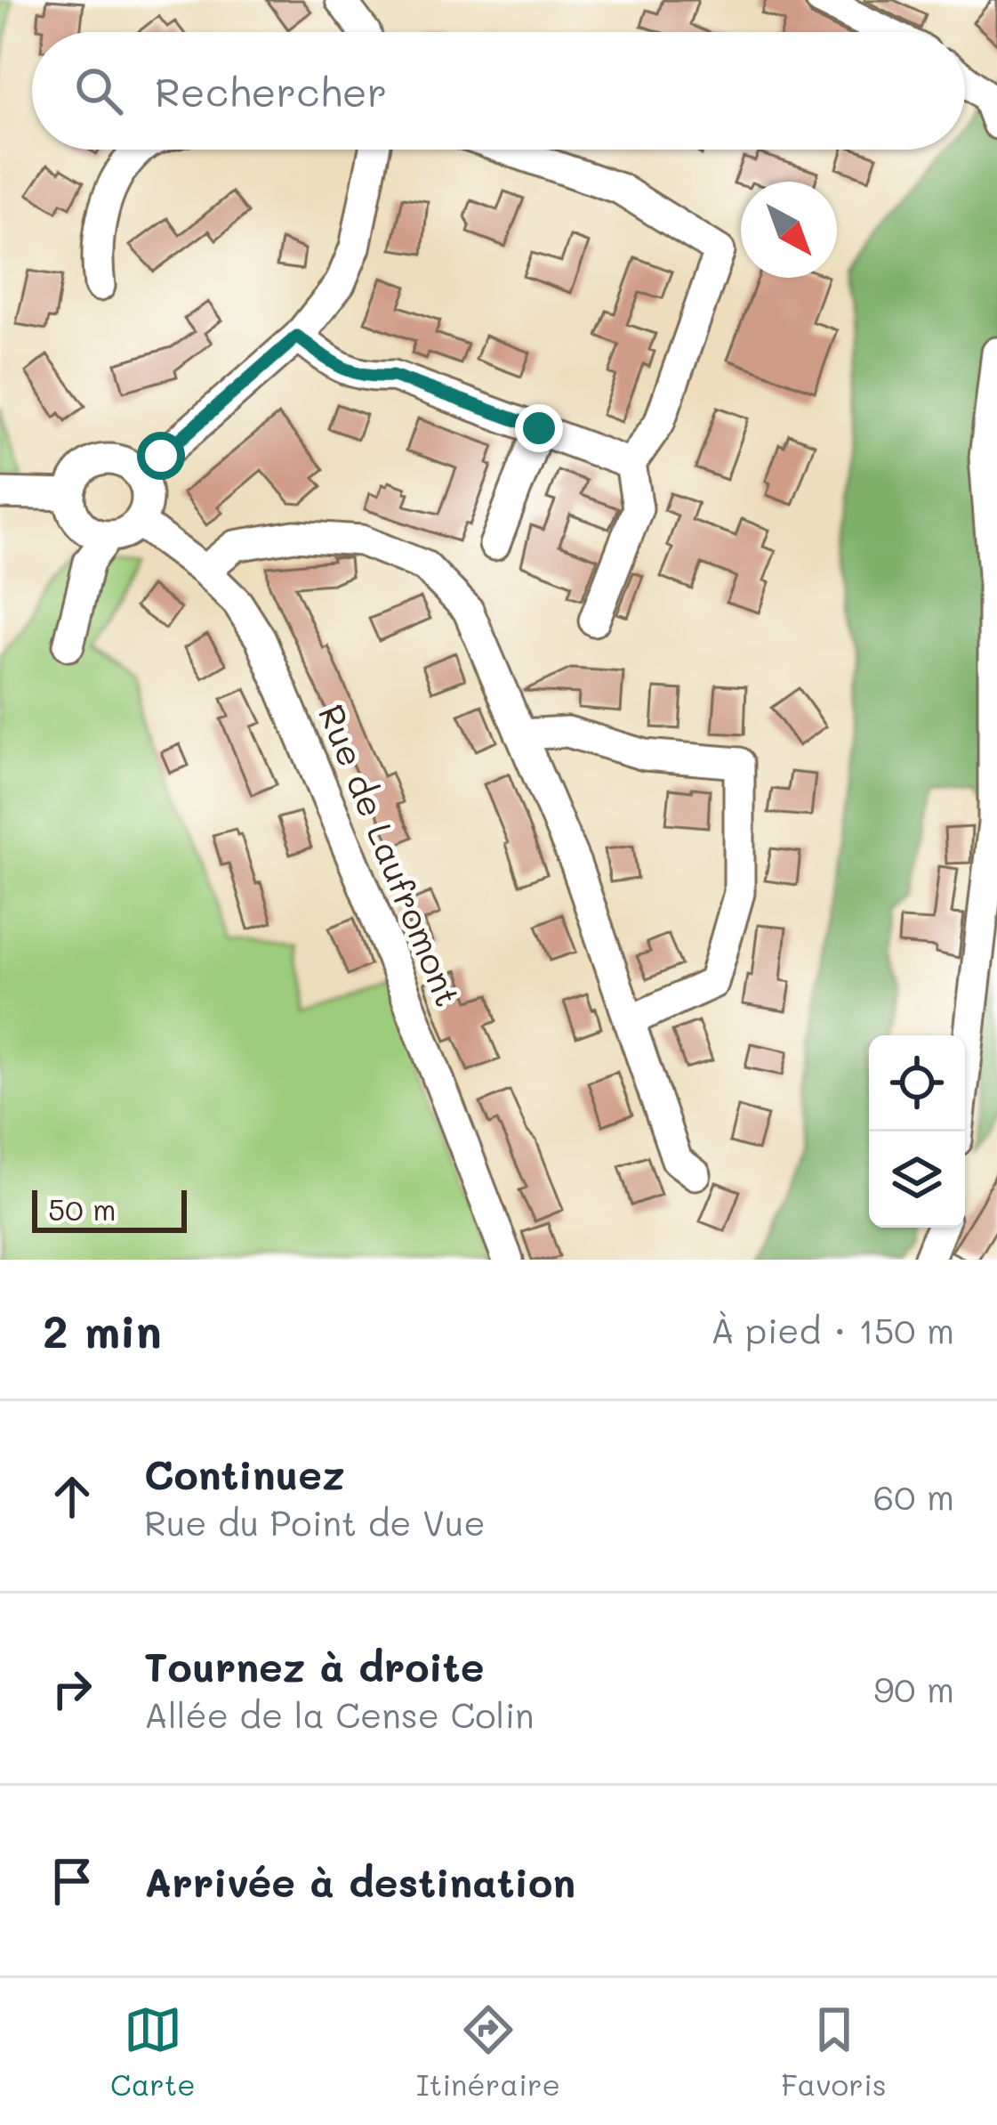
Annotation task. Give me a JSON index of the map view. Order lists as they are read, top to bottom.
{
  "streets": {
    "street": ["Rue de Laufromont"]
  },
  "scale_bar": "50 m",
  "north": "bottom right",
  "page": {
    "search": "Rechercher",
    "scale": "50 m",
    "heading": ["2 min", "À pied · 150 m"],
    "list": [
      ["Continuez", "Rue du Point de Vue", "60 m"],
      ["Tournez à droite", "Allée de la Cense Colin", "90 m"],
      "Arrivée à destination"
    ],
    "nav": ["Carte", "Itinéraire", "Favoris"]
  }
}
